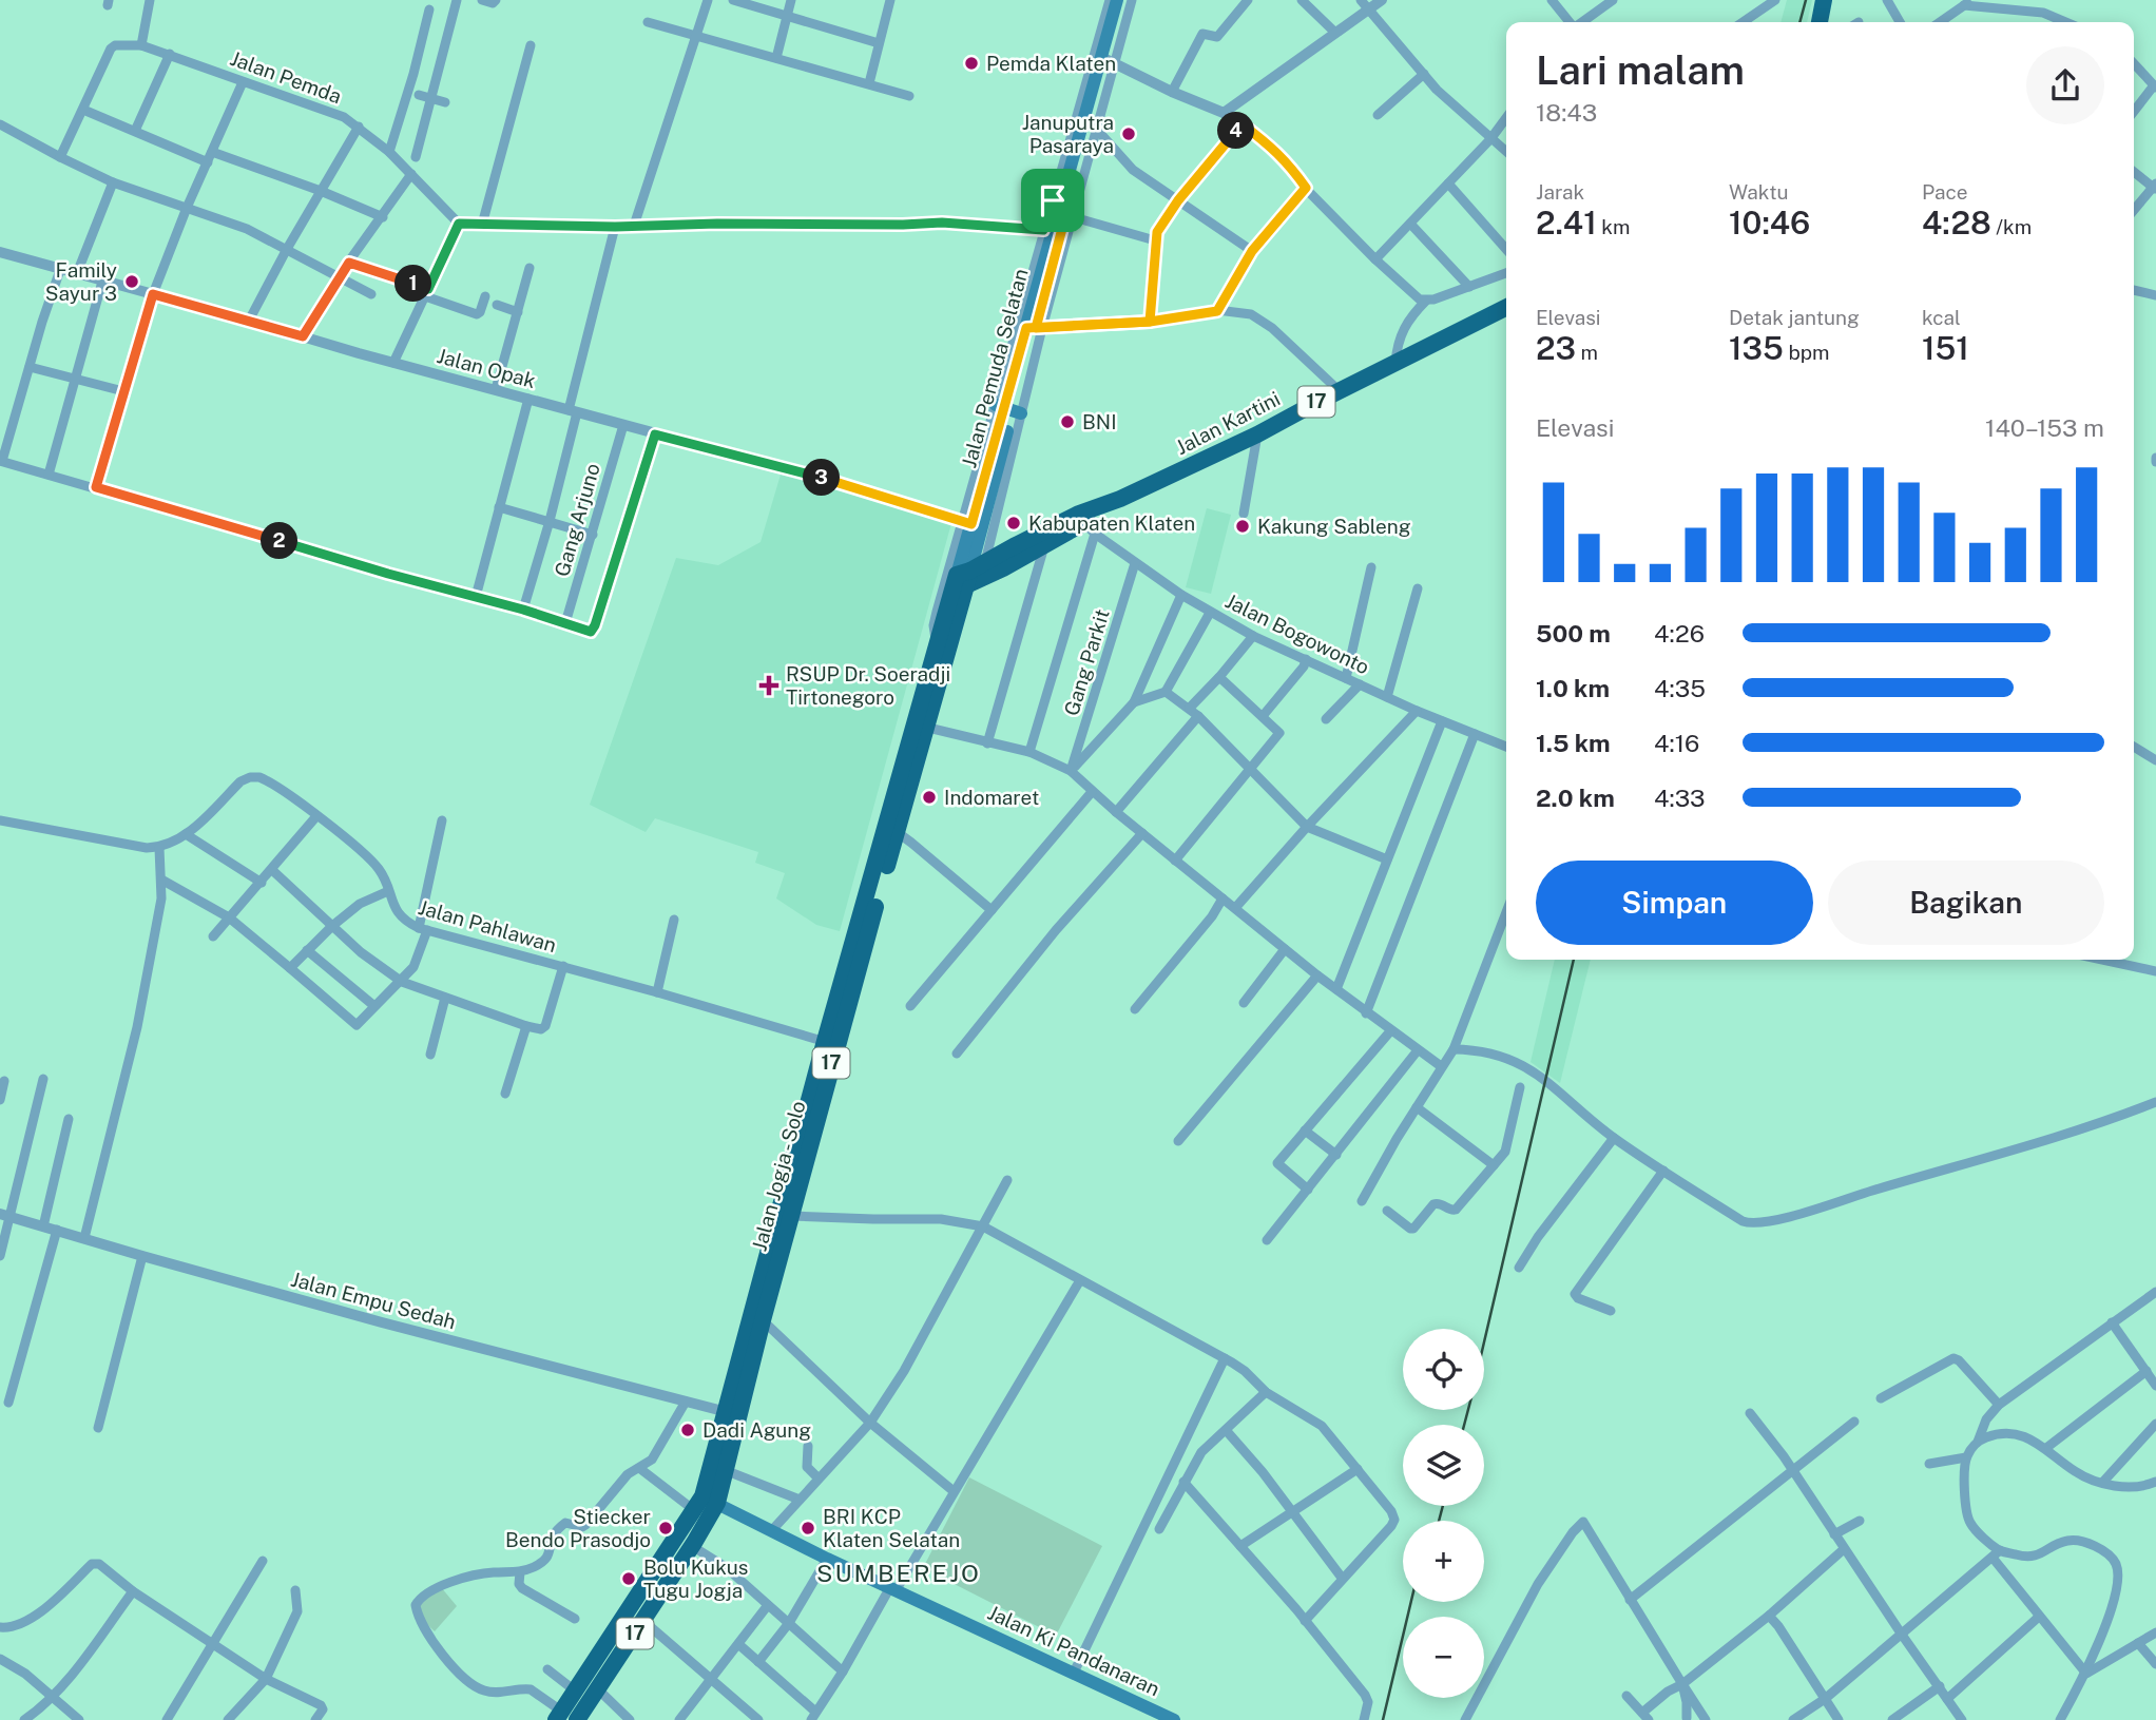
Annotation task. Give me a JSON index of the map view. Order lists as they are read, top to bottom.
{
  "streets": {
    "highway": ["17", "Jalan Kartini", "Jalan Jogja - Solo"],
    "main road": ["Jalan Pemuda Selatan", "Jalan Ki Pandanaran"],
    "street": [
      "Jalan Pemda",
      "Jalan Opak",
      "Gang Arjuno",
      "Jalan Bogowonto",
      "Gang Parkit",
      "Jalan Pahlawan",
      "Jalan Empu Sedah"
    ]
  },
  "crossings": [
    ["Jalan Opak", "Jalan Pemuda Selatan"],
    ["Jalan Opak", "Gang Arjuno"],
    ["Jalan Pemuda Selatan", "Jalan Kartini"],
    ["Jalan Pemuda Selatan", "Jalan Jogja - Solo"],
    ["Jalan Kartini", "Jalan Bogowonto"],
    ["Jalan Kartini", "Jalan Jogja - Solo"],
    ["Jalan Bogowonto", "Gang Parkit"],
    ["Jalan Pahlawan", "Jalan Jogja - Solo"],
    ["Jalan Jogja - Solo", "Jalan Empu Sedah"],
    ["Jalan Jogja - Solo", "Jalan Ki Pandanaran"]
  ],
  "districts": ["SUMBEREJO"],
  "places": {
    "other": [
      "Pemda Klaten",
      "Januputra Pasaraya",
      "Family Sayur 3",
      "BNI",
      "Kabupaten Klaten",
      "Kakung Sableng",
      "Indomaret",
      "Dadi Agung",
      "Stiecker Bendo Prasodjo",
      "BRI KCP Klaten Selatan",
      "Bolu Kukus Tugu Jogja"
    ],
    "health": ["RSUP Dr. Soeradji Tirtonegoro"]
  },
  "page": {
    "heading": ["Lari malam", "18:43"],
    "pins": [
      "4",
      "1",
      "3",
      "2"
    ],
    "stats": [
      ["Jarak", "2.41 km"],
      ["Waktu", "10:46"],
      ["Pace", "4:28 /km"],
      ["Elevasi", "23 m"],
      ["Detak jantung", "135 bpm"],
      ["kcal", "151"]
    ],
    "chart": ["Elevasi", "140–153 m"],
    "list": [
      {
        "name": "500 m",
        "note": "4:26"
      },
      {
        "name": "1.0 km",
        "note": "4:35"
      },
      {
        "name": "1.5 km",
        "note": "4:16"
      },
      {
        "name": "2.0 km",
        "note": "4:33"
      }
    ],
    "buttons": ["Simpan", "Bagikan"],
    "map_buttons": ["+", "−"]
  }
}
